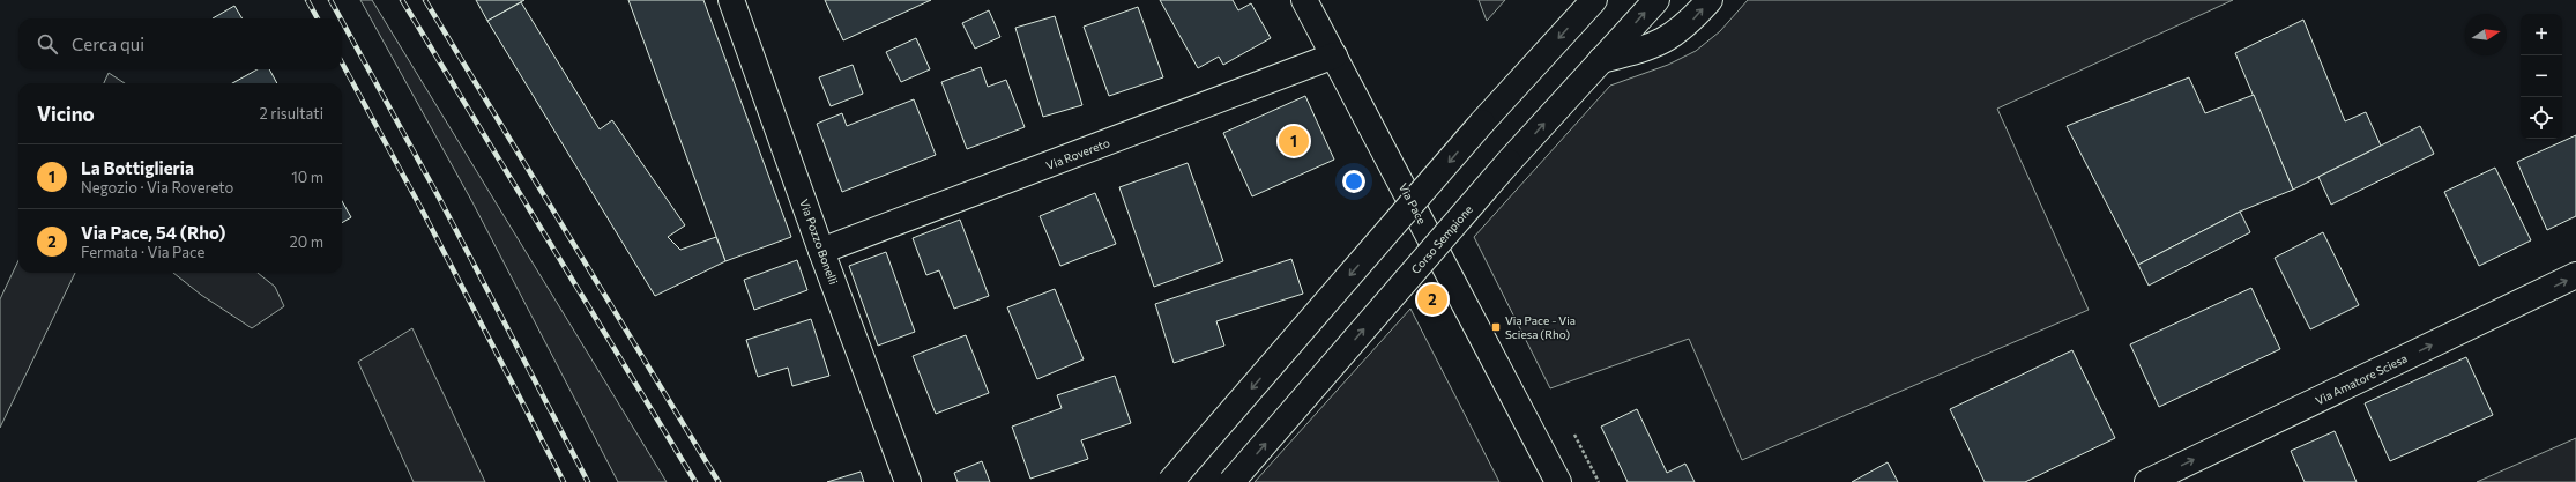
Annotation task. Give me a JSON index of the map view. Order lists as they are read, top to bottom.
{
  "streets": {
    "main road": [
      "Via Rovereto",
      "Via Pace",
      "Corso Sempione",
      "Via Pozzo Bonelli",
      "Via Amatore Sciesa"
    ]
  },
  "crossings": [
    ["Via Rovereto", "Via Pace"],
    ["Via Rovereto", "Via Pozzo Bonelli"]
  ],
  "one_way": ["Via Amatore Sciesa"],
  "places": {
    "transit": ["Via Pace - Via Sciesa (Rho)"]
  },
  "north": "right",
  "page": {
    "map_buttons": ["+", "−"],
    "search": "Cerca qui",
    "heading": ["Vicino", "2 risultati"],
    "pins": ["1", "2"],
    "list": [
      {
        "mark": "1",
        "name": "La Bottiglieria",
        "note": "Negozio · Via Rovereto",
        "value": "10 m"
      },
      {
        "mark": "2",
        "name": "Via Pace, 54 (Rho)",
        "note": "Fermata · Via Pace",
        "value": "20 m"
      }
    ]
  }
}
